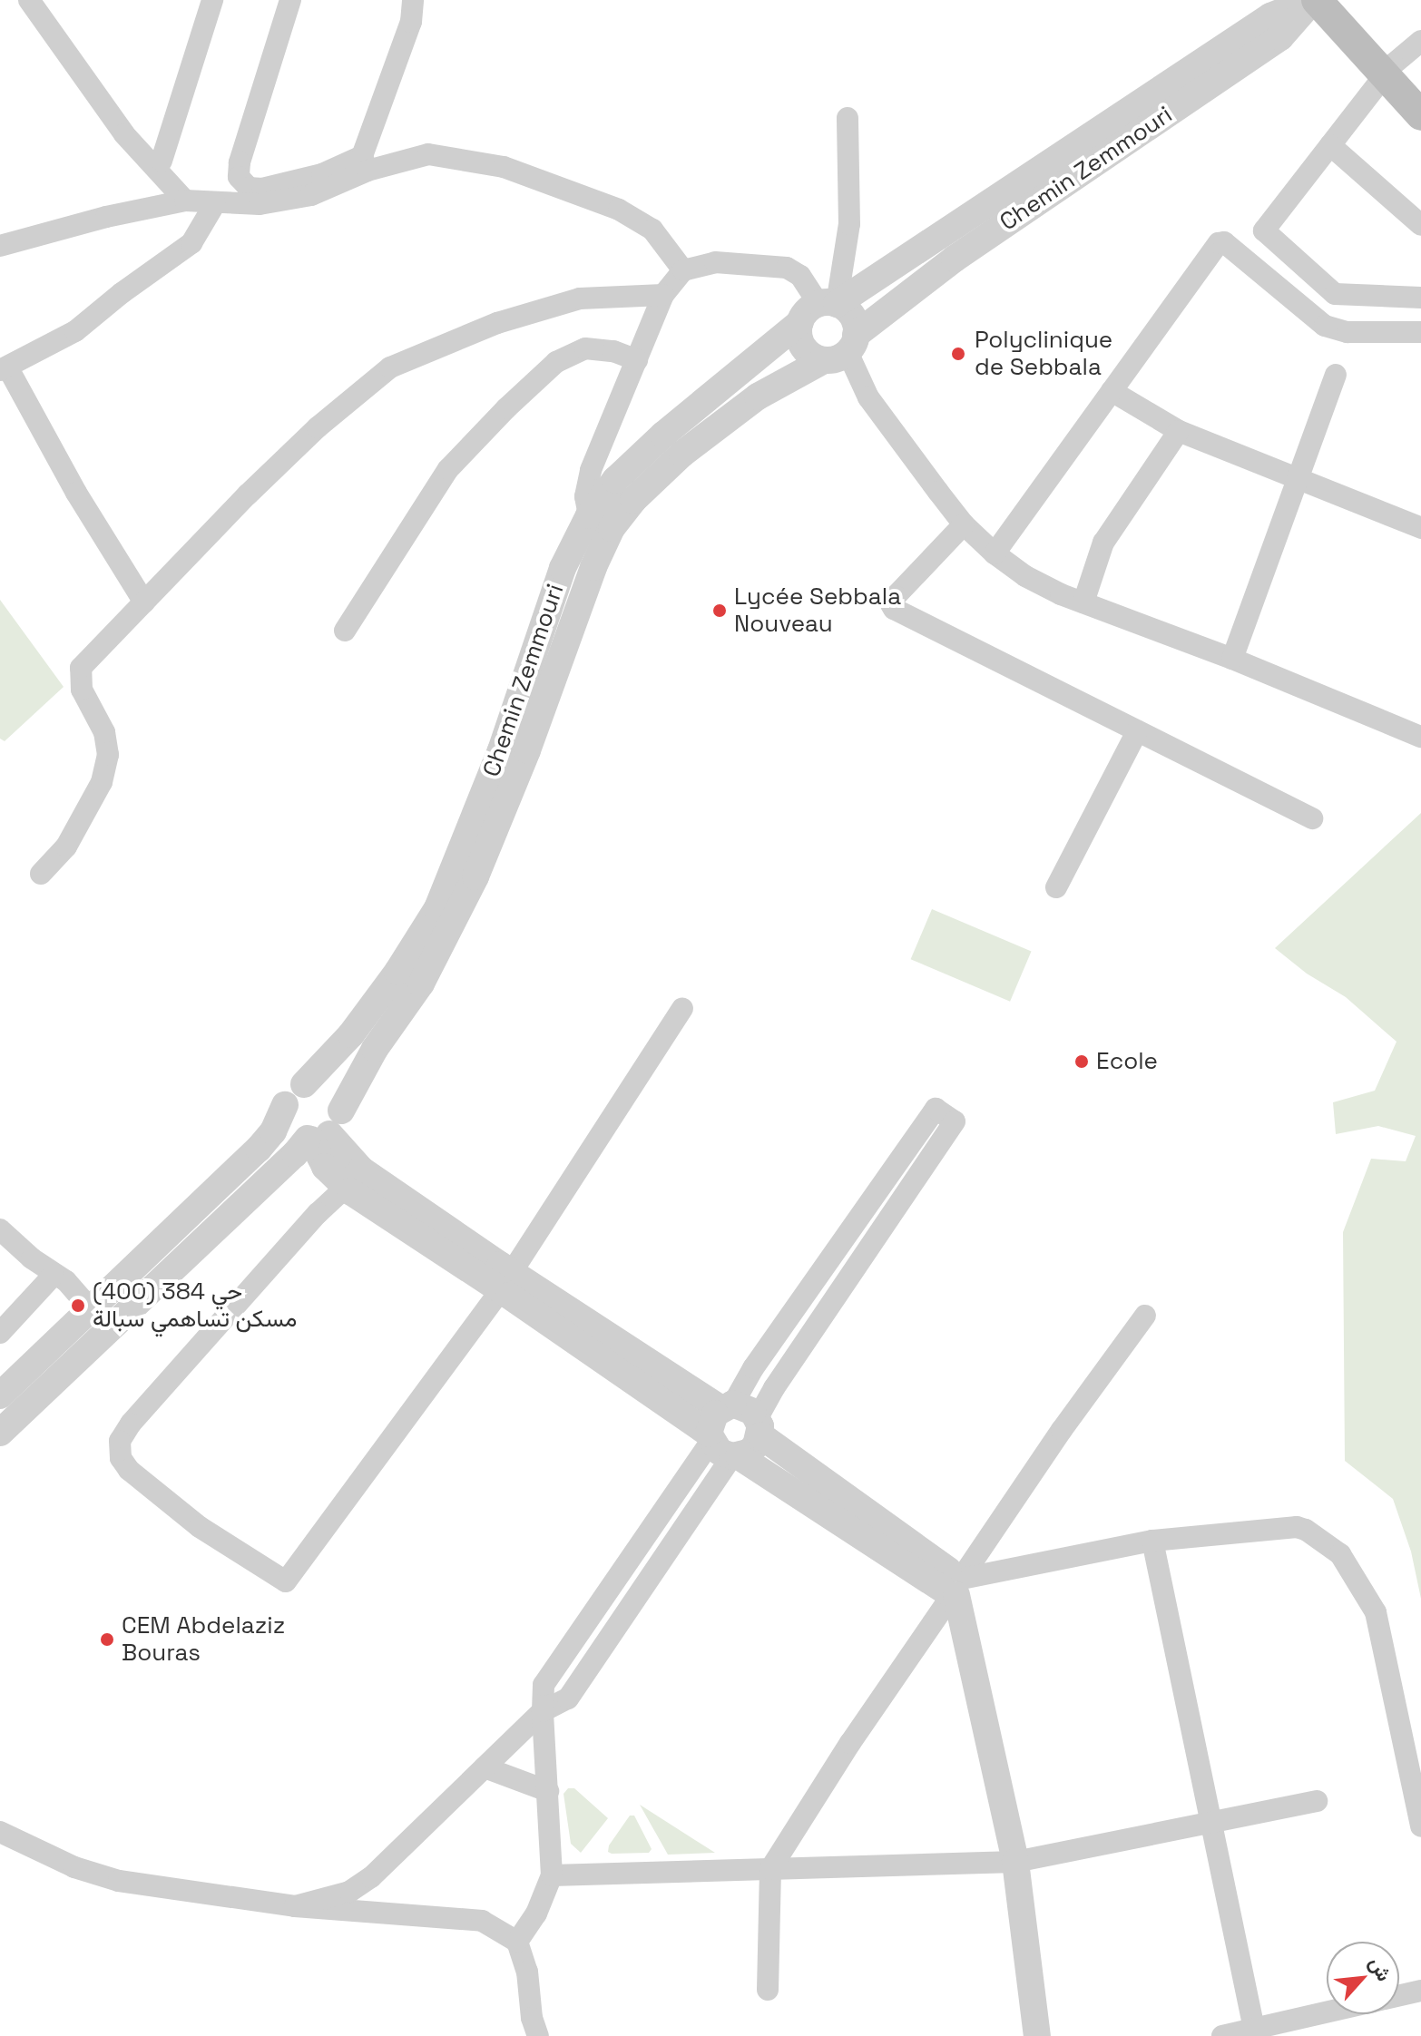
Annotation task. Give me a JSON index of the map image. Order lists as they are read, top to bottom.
{
  "streets": {
    "street": ["Chemin Zemmouri"]
  },
  "places": [
    "Polyclinique de Sebbala",
    "Lycée Sebbala Nouveau",
    "Ecole",
    "حي 384 (400) مسكن تساهمي سبالة",
    "CEM Abdelaziz Bouras"
  ],
  "north": "top right"
}
